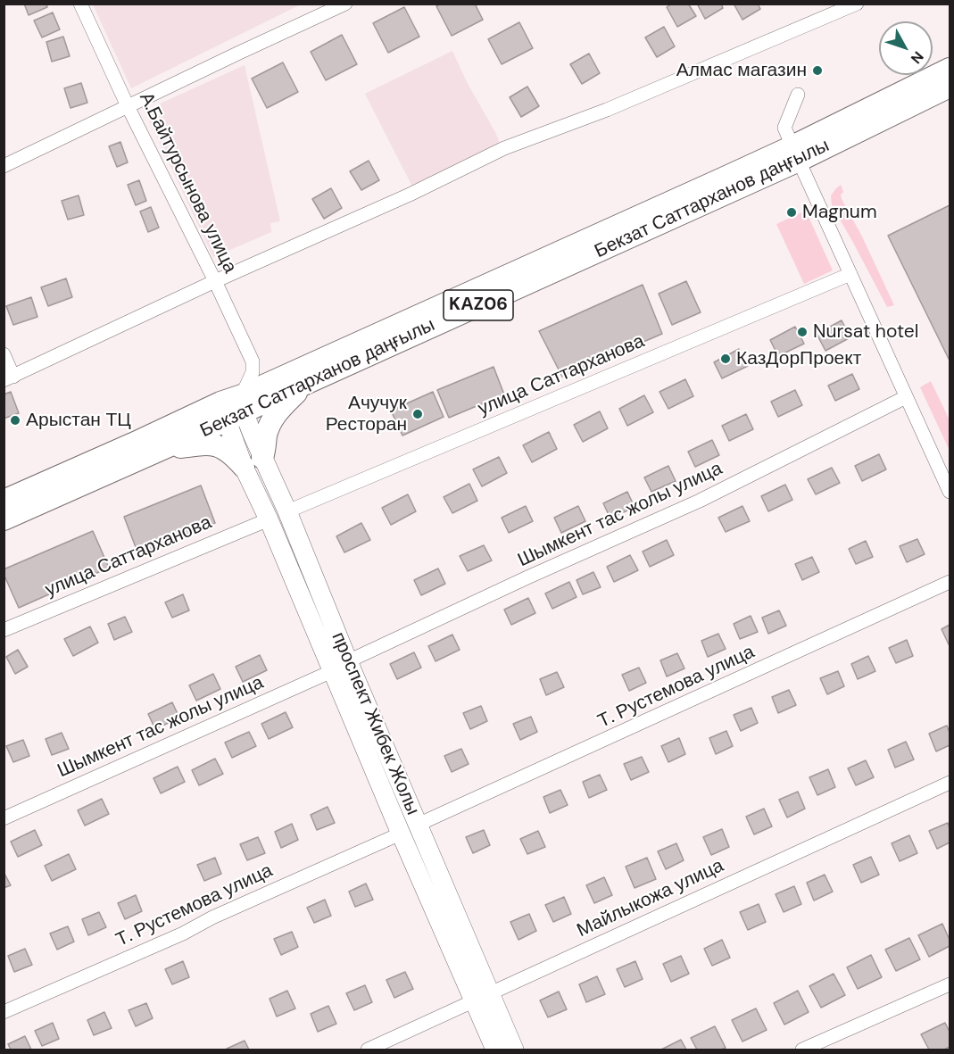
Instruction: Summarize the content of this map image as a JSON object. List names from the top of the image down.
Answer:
{
  "streets": {
    "main road": ["Бекзат Саттарханов даңғылы", "KАZ06"],
    "street": [
      "А.Байтурсынова улица",
      "улица Саттарханова",
      "Шымкент тас жолы улица",
      "Т. Рустемова улица",
      "проспект Жибек Жолы",
      "Майлыкожа улица"
    ]
  },
  "crossings": [
    ["А.Байтурсынова улица", "Бекзат Саттарханов даңғылы"],
    ["А.Байтурсынова улица", "проспект Жибек Жолы"],
    ["Бекзат Саттарханов даңғылы", "проспект Жибек Жолы"],
    ["улица Саттарханова", "проспект Жибек Жолы"],
    ["Шымкент тас жолы улица", "проспект Жибек Жолы"],
    ["Т. Рустемова улица", "проспект Жибек Жолы"],
    ["проспект Жибек Жолы", "Майлыкожа улица"]
  ],
  "places": [
    "Алмас магазин",
    "Magnum",
    "Nursat hotel",
    "КазДорПроект",
    "Ачучук Ресторан",
    "Арыстан ТЦ"
  ],
  "north": "bottom right"
}
